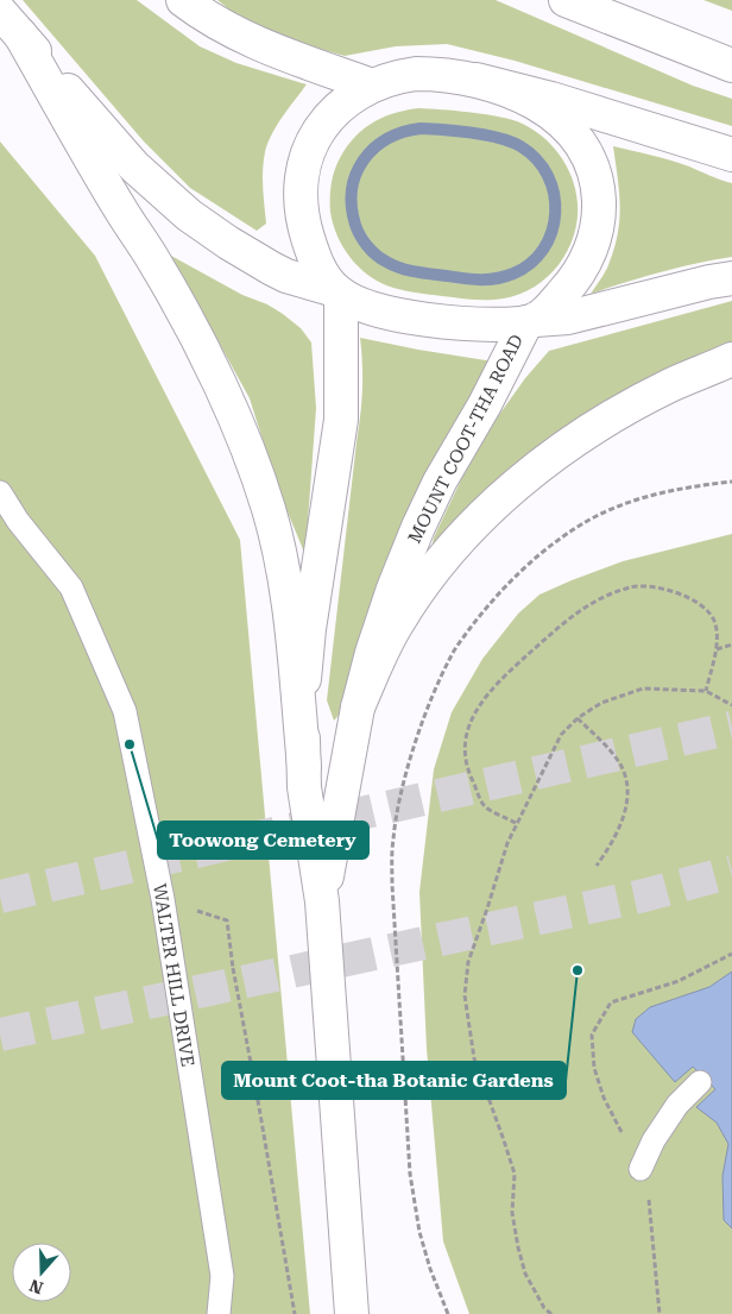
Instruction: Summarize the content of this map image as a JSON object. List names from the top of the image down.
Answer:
{
  "streets": {
    "main road": ["MOUNT COOT-THA ROAD"],
    "lane": ["WALTER HILL DRIVE"]
  },
  "places": ["Toowong Cemetery", "Mount Coot-tha Botanic Gardens"],
  "north": "bottom"
}
